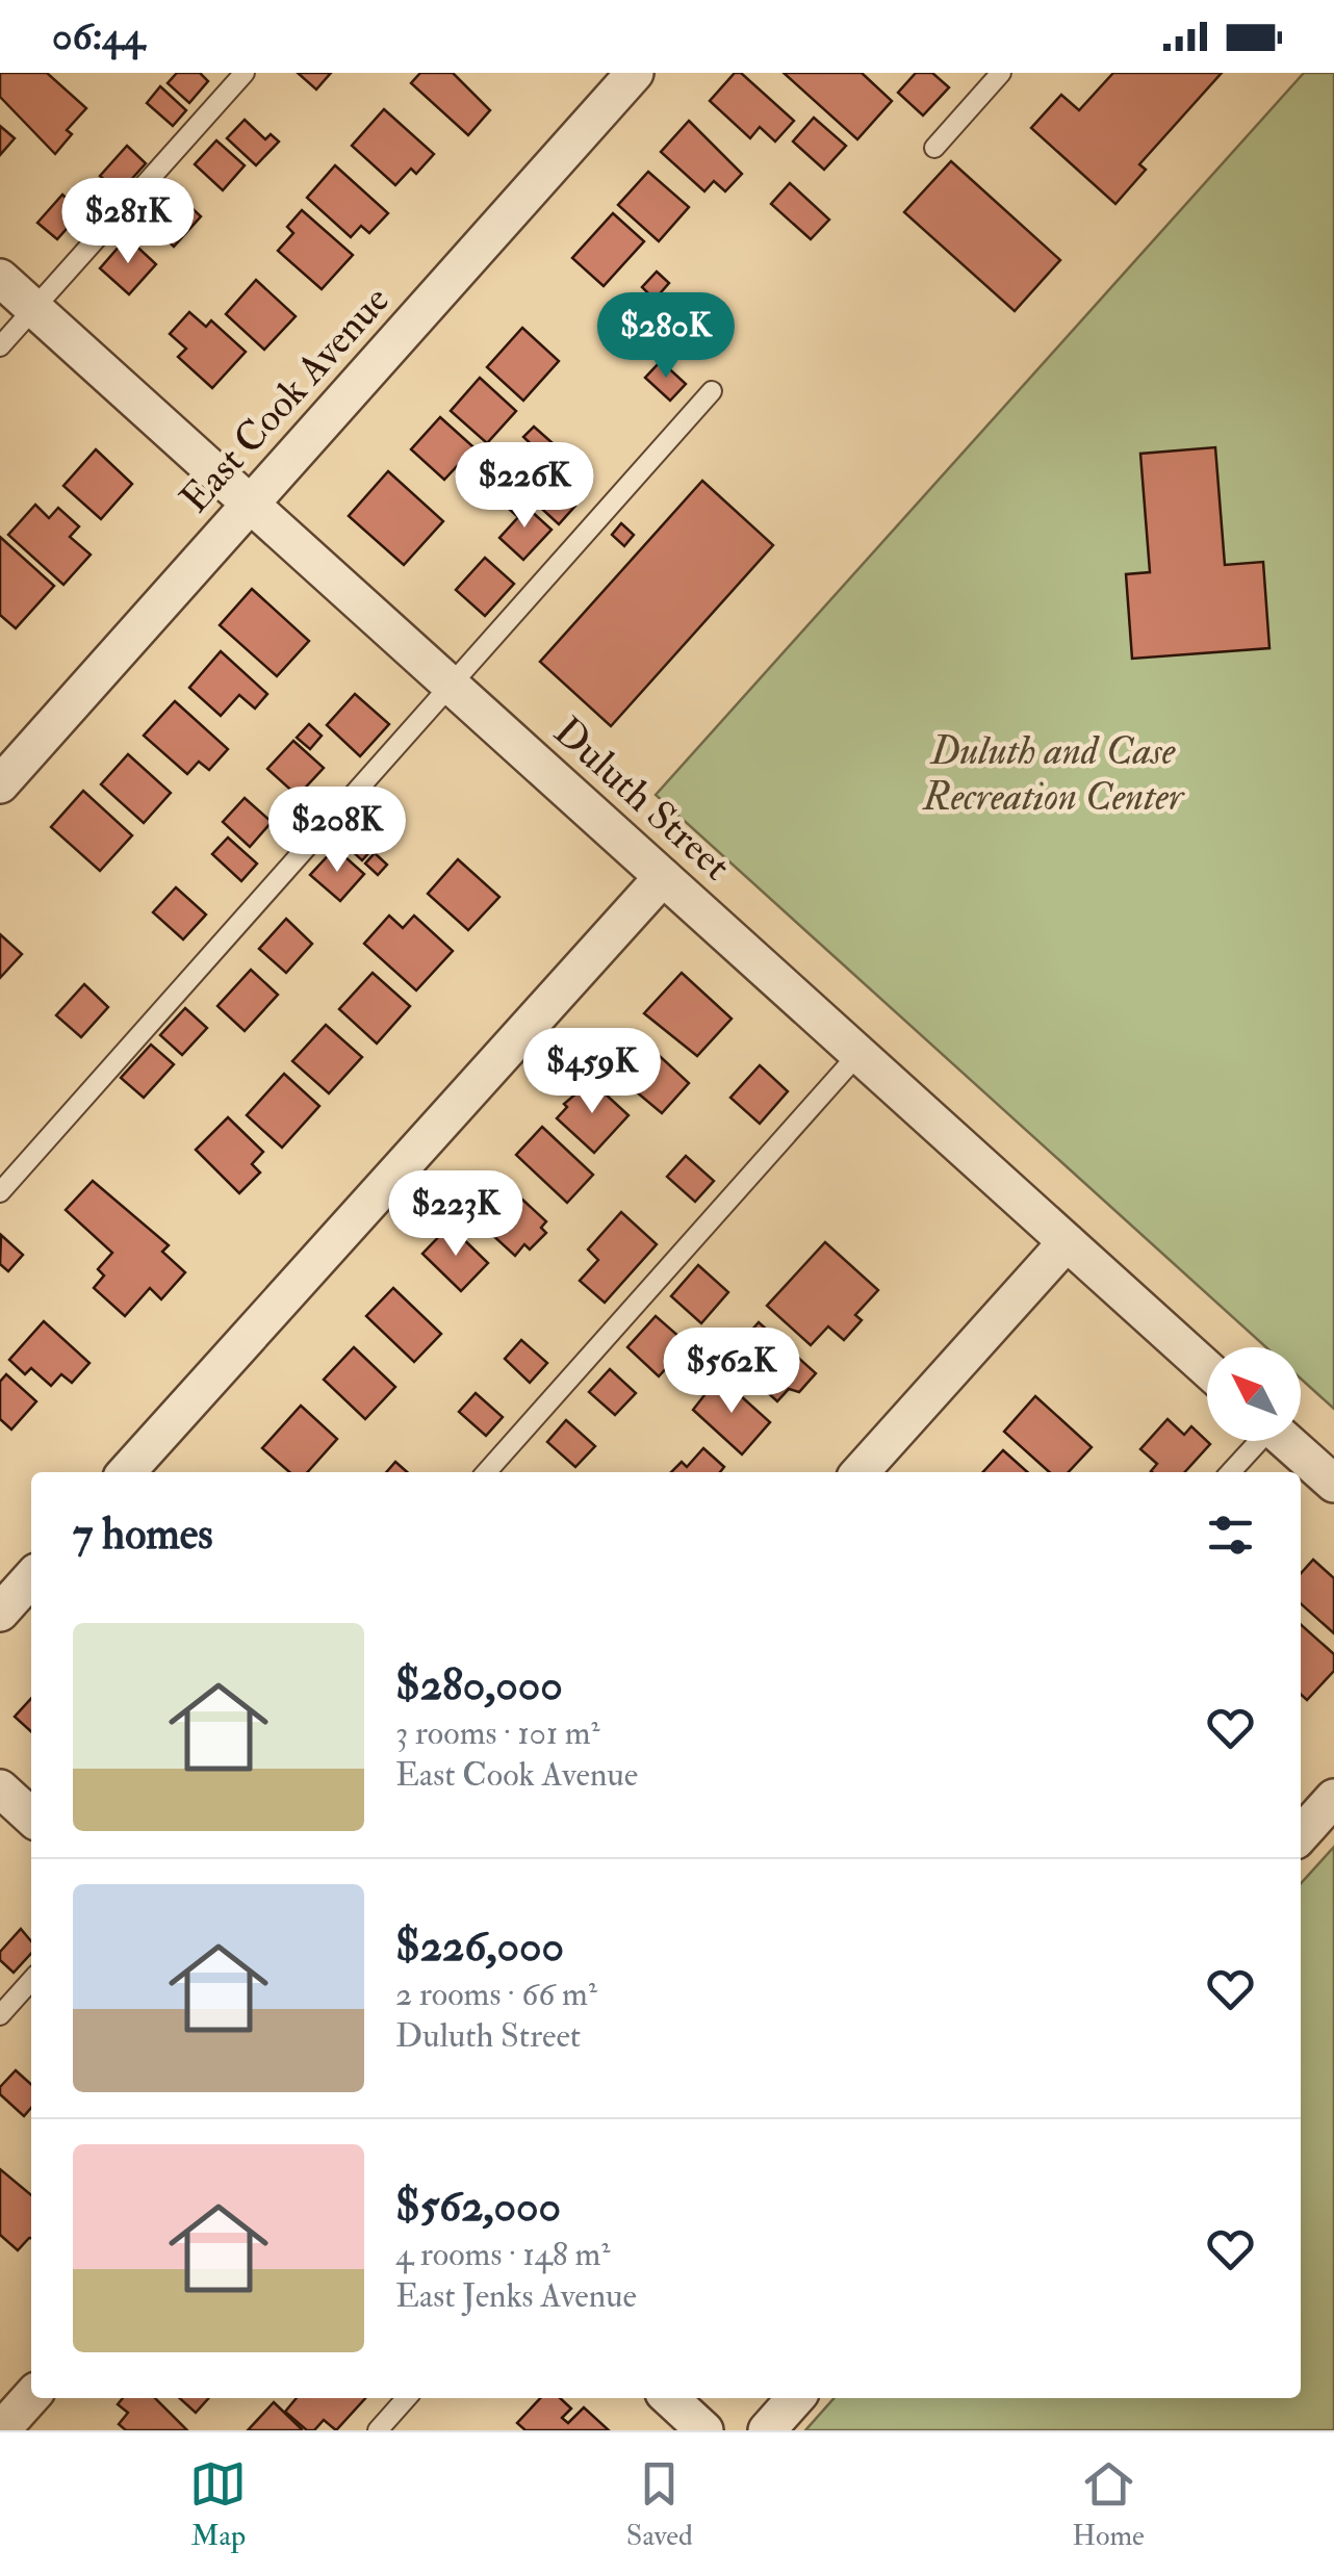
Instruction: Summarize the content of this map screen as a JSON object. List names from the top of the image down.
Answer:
{
  "streets": {
    "street": ["East Cook Avenue", "Duluth Street"]
  },
  "crossings": [
    ["East Cook Avenue", "Duluth Street"]
  ],
  "parks": ["Duluth and Case Recreation Center"],
  "north": "top left",
  "page": {
    "status": "06:44",
    "price": [
      "$281K",
      "$280K",
      "$226K",
      "$208K",
      "$459K",
      "$223K",
      "$562K"
    ],
    "heading": "7 homes",
    "list": [
      {
        "name": "$280,000",
        "note": "3 rooms · 101 m² · East Cook Avenue"
      },
      {
        "name": "$226,000",
        "note": "2 rooms · 66 m² · Duluth Street"
      },
      {
        "name": "$562,000",
        "note": "4 rooms · 148 m² · East Jenks Avenue"
      }
    ],
    "tabs": ["Map", "Saved", "Home"]
  }
}
